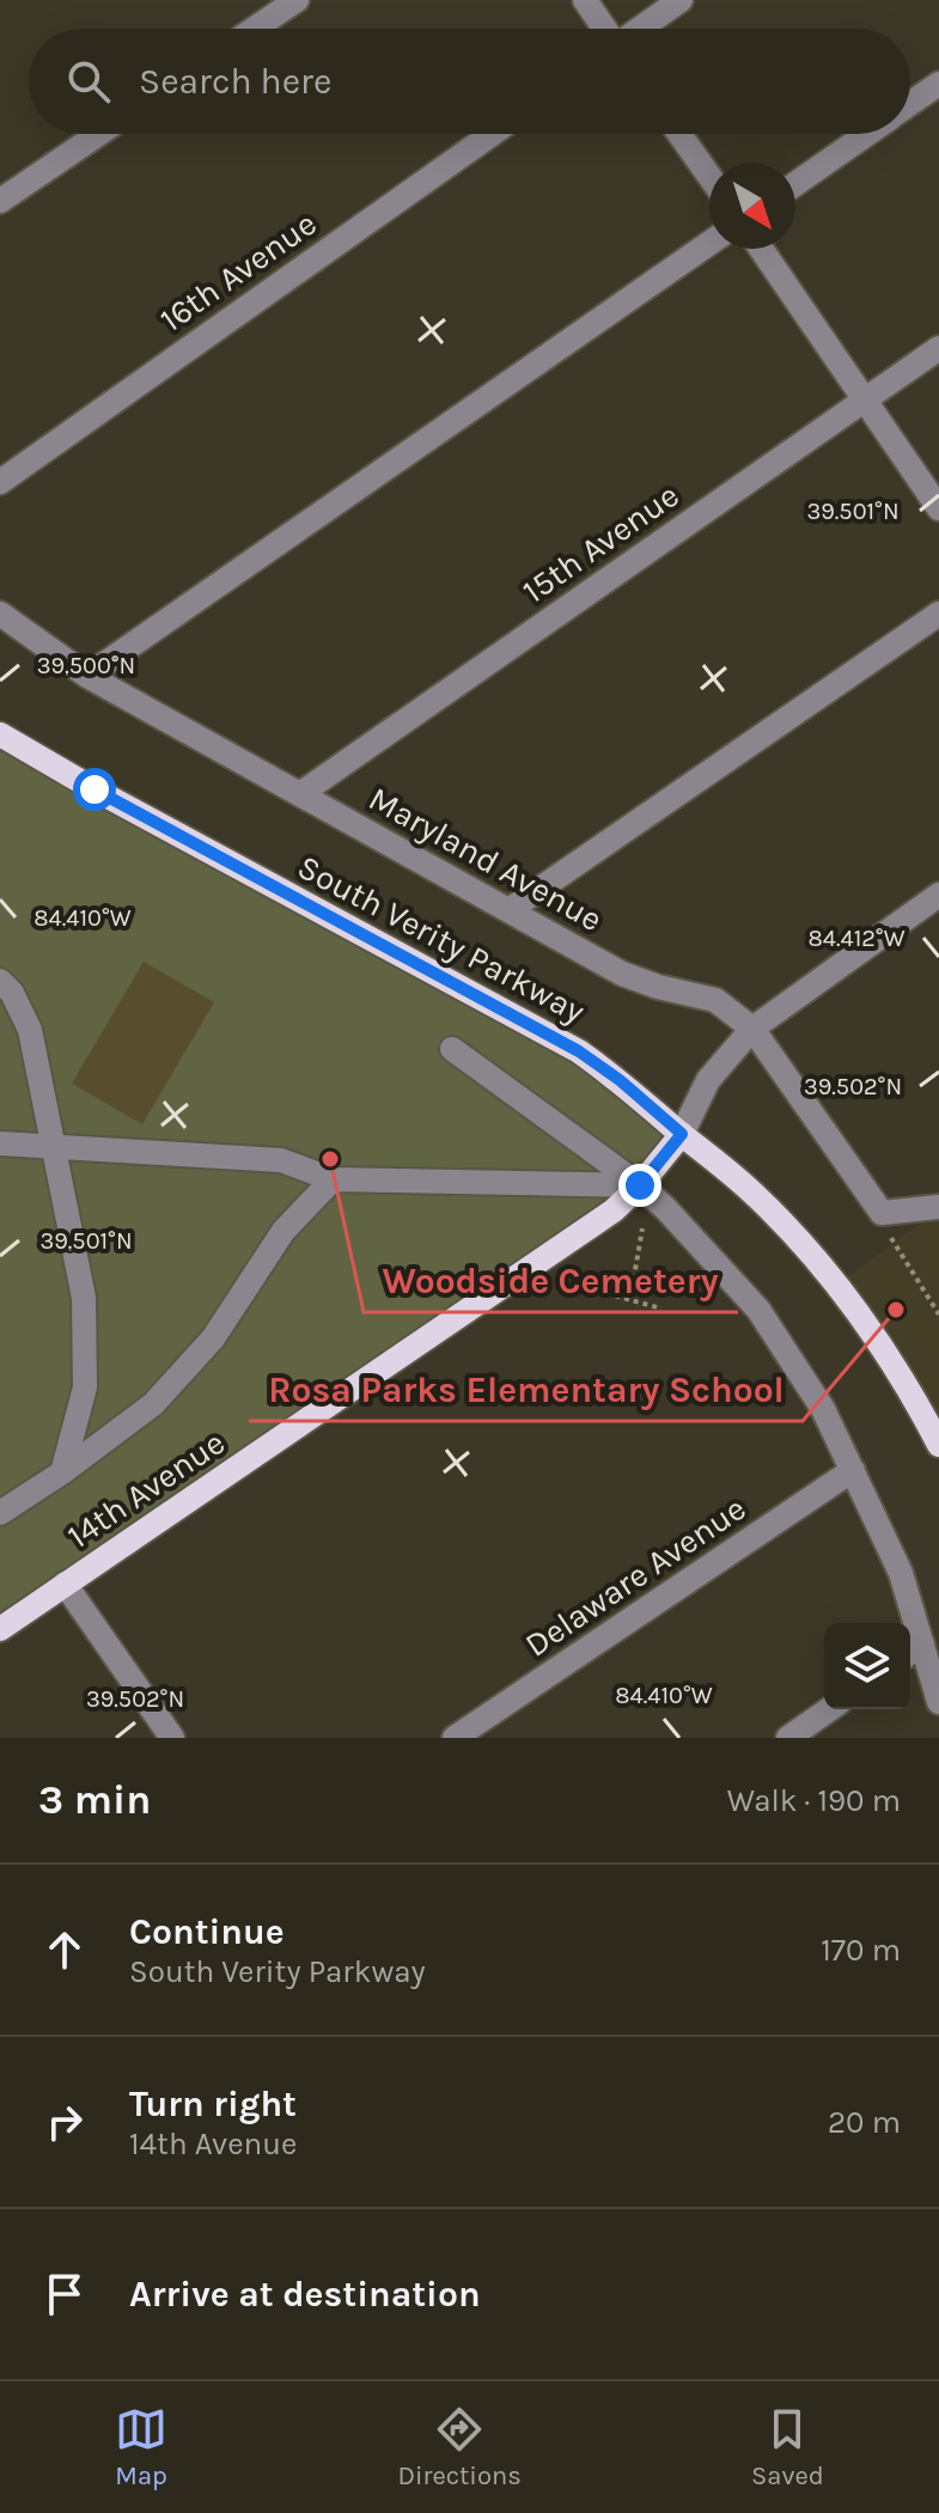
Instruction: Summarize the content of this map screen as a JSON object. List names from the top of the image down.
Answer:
{
  "streets": {
    "main road": ["South Verity Parkway", "14th Avenue"],
    "street": [
      "16th Avenue",
      "15th Avenue",
      "Maryland Avenue",
      "Delaware Avenue"
    ]
  },
  "crossings": [
    ["15th Avenue", "Maryland Avenue"],
    ["Maryland Avenue", "14th Avenue"],
    ["South Verity Parkway", "14th Avenue"]
  ],
  "places": ["Woodside Cemetery", "Rosa Parks Elementary School"],
  "north": "bottom right",
  "page": {
    "search": "Search here",
    "heading": ["3 min", "Walk · 190 m"],
    "list": [
      ["Continue", "South Verity Parkway", "170 m"],
      ["Turn right", "14th Avenue", "20 m"],
      "Arrive at destination"
    ],
    "nav": ["Map", "Directions", "Saved"]
  },
  "coordinates": [
    "39.501°N",
    "39.500°N",
    "84.410°W",
    "84.412°W",
    "39.502°N"
  ]
}
